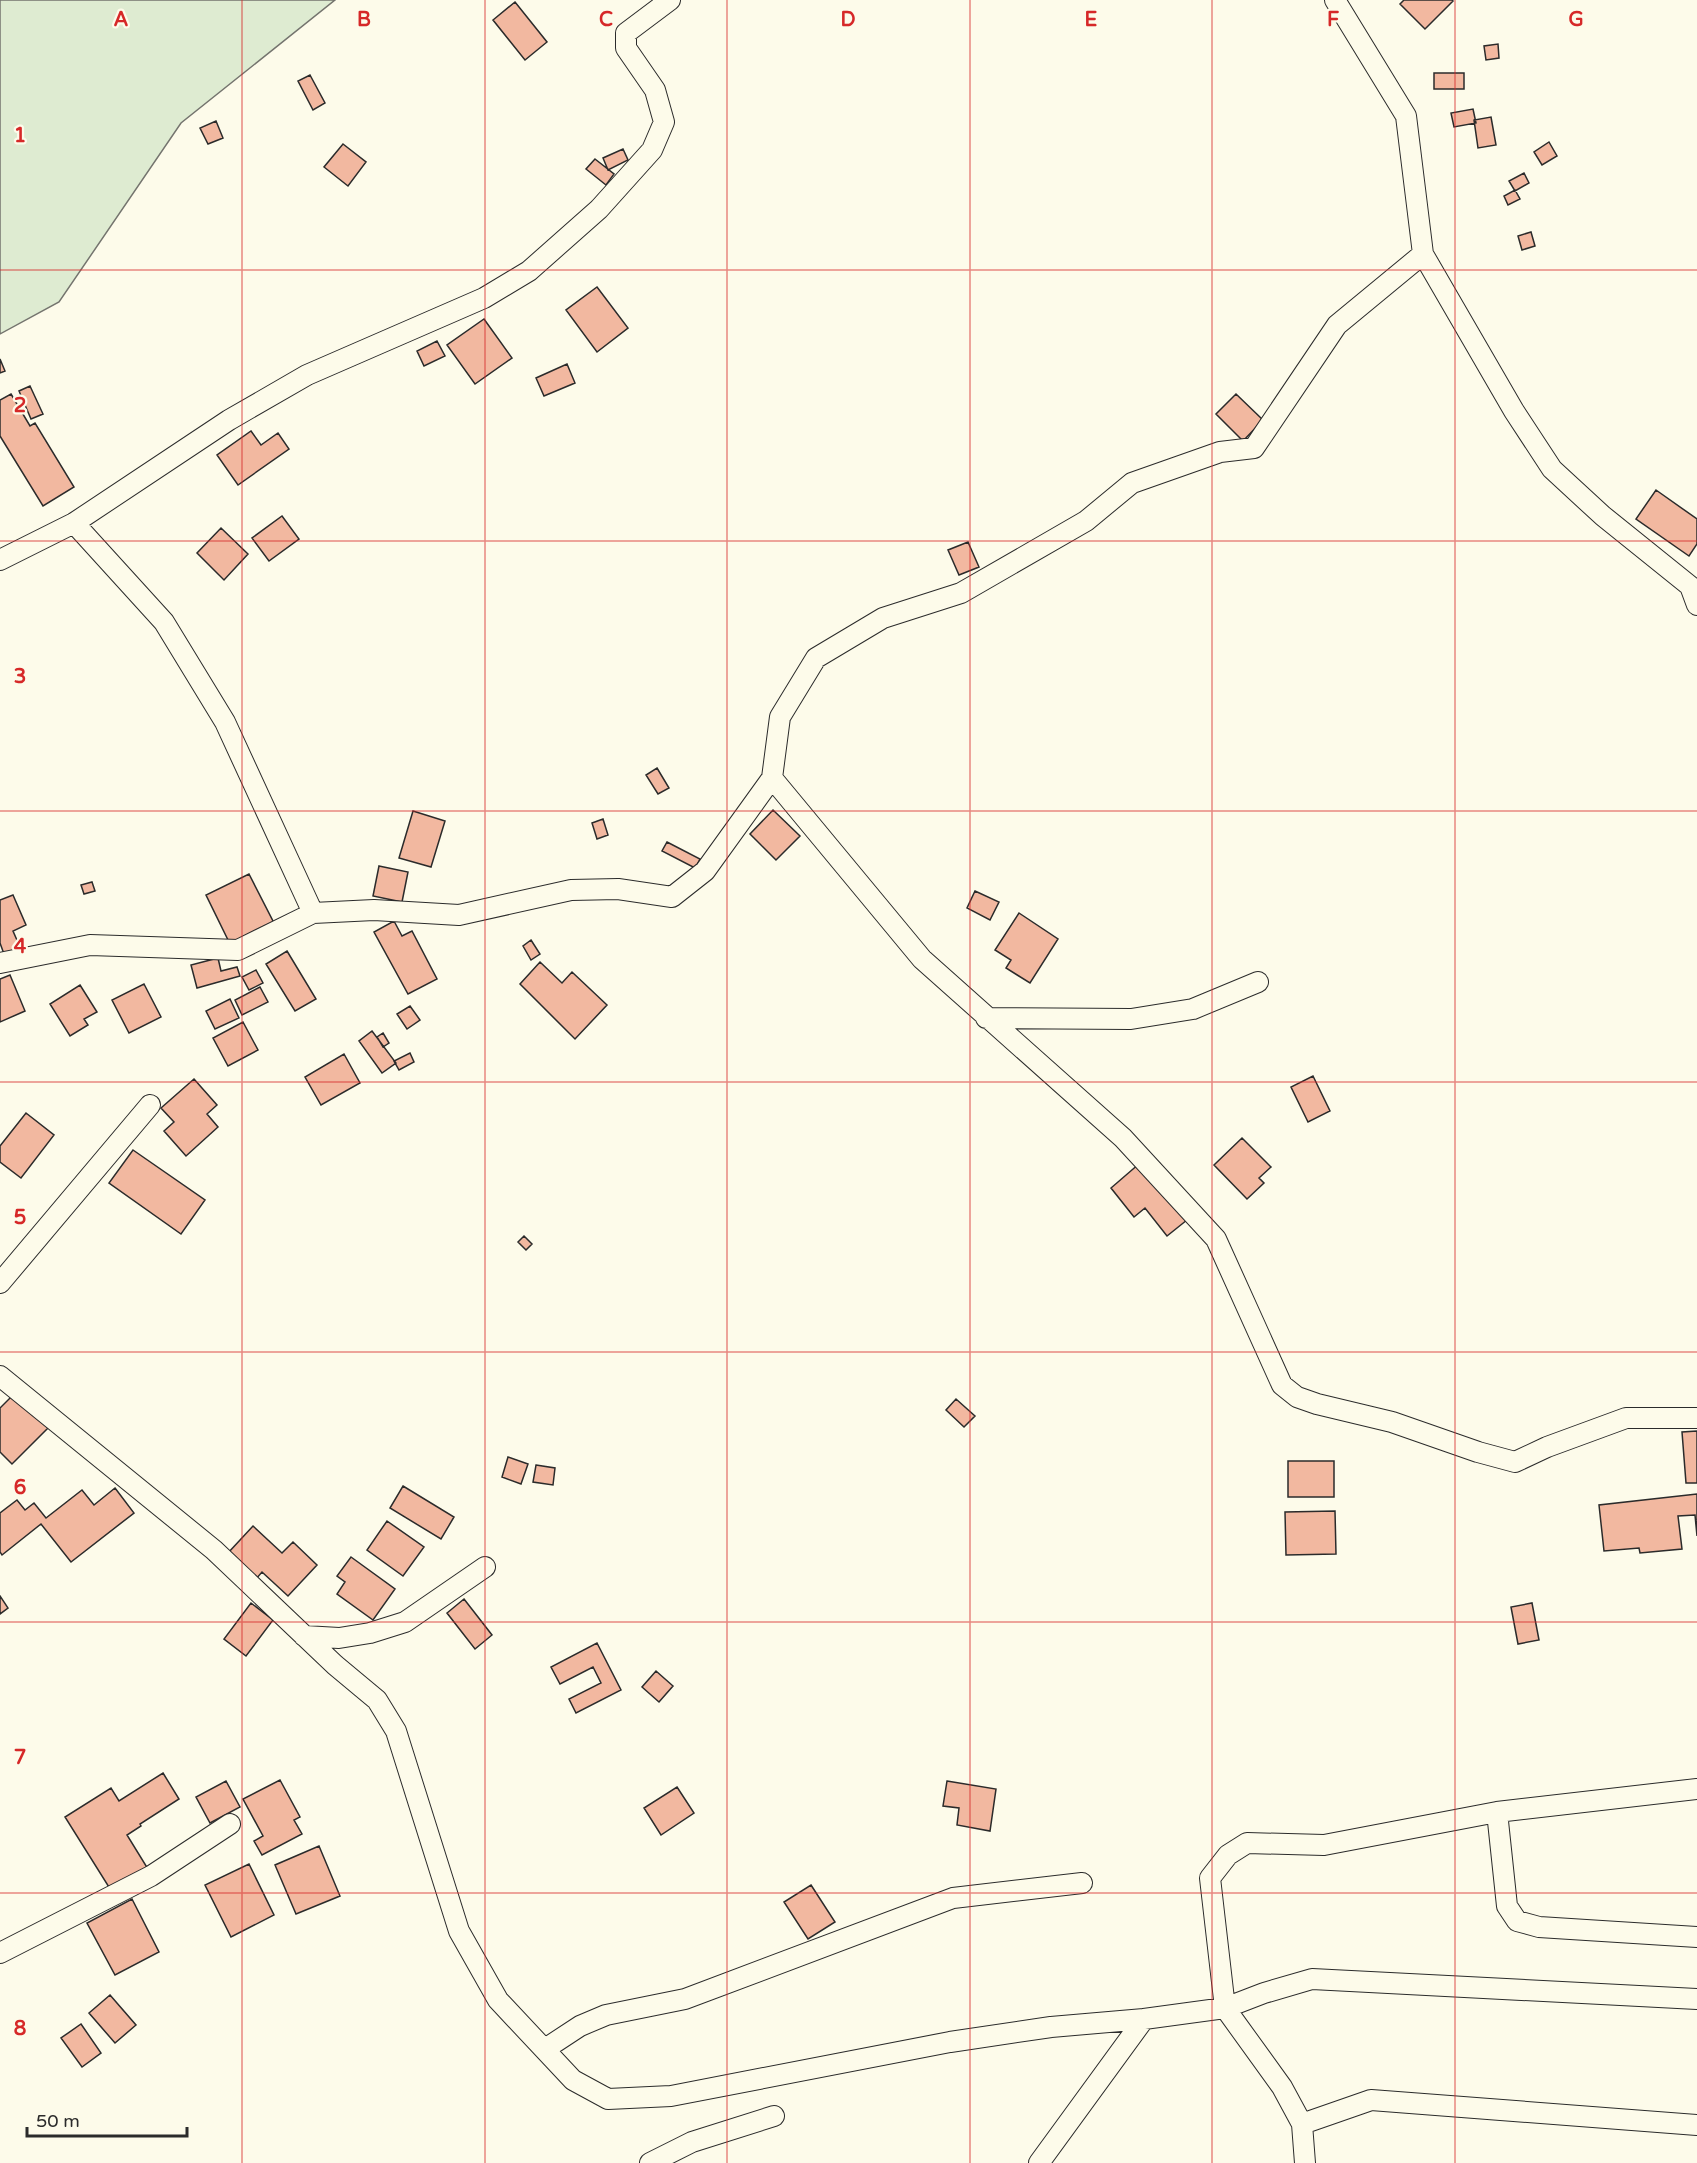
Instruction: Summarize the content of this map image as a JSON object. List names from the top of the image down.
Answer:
{
  "scale_bar": "50 m",
  "grid": {
    "columns": [
      "A",
      "B",
      "C",
      "D",
      "E",
      "F",
      "G"
    ],
    "rows": [
      "1",
      "2",
      "3",
      "4",
      "5",
      "6",
      "7",
      "8"
    ]
  }
}
